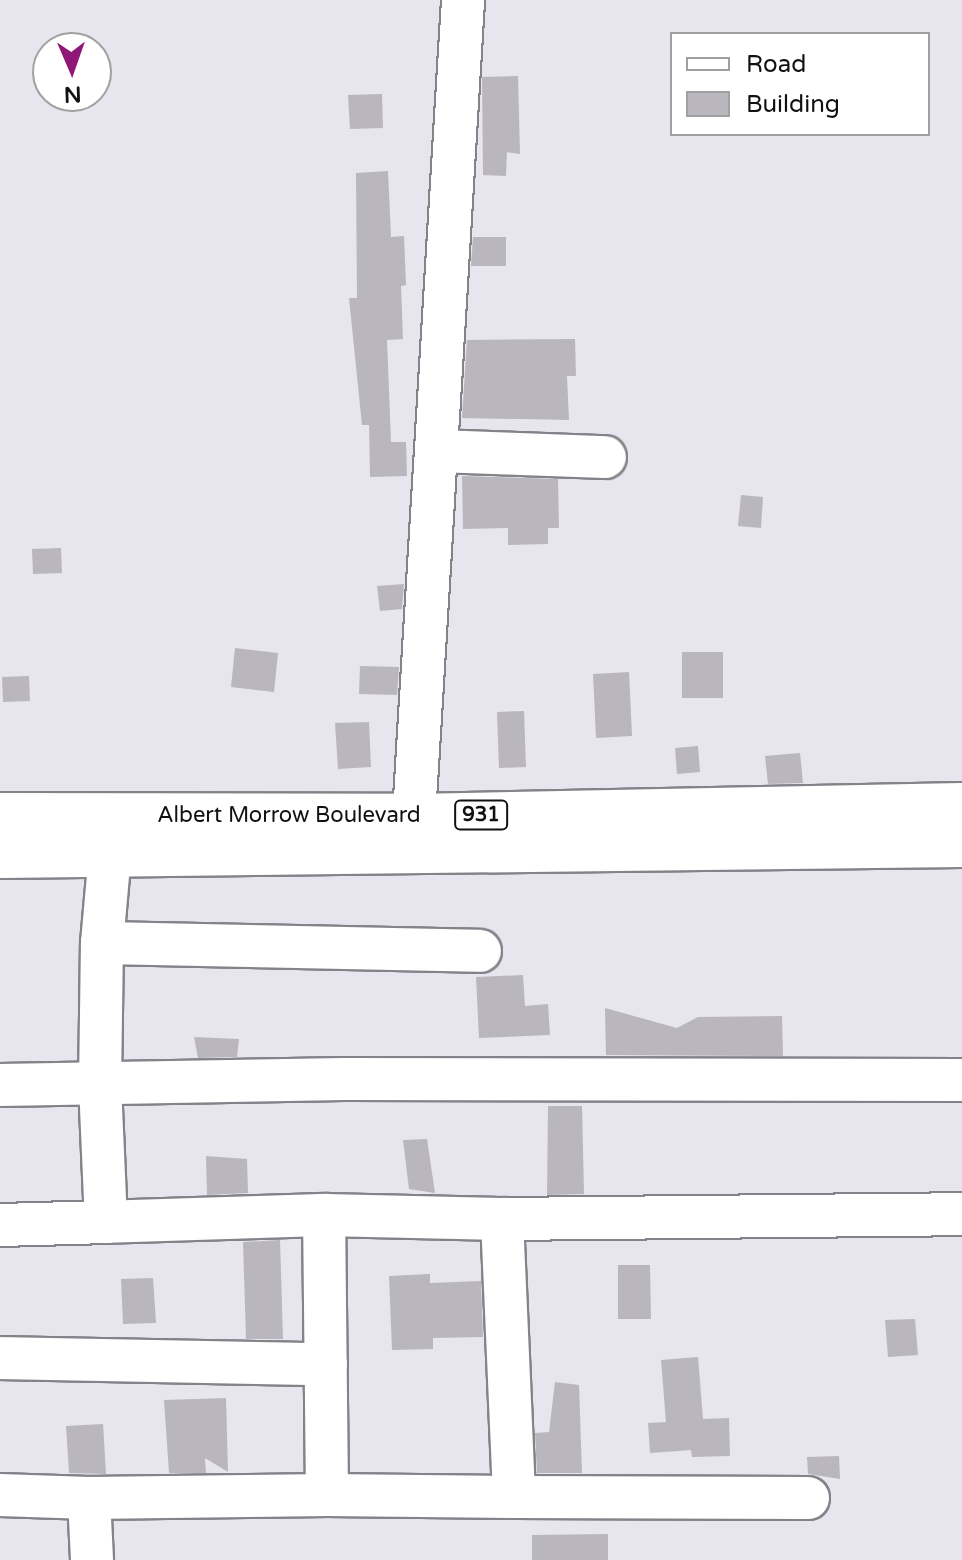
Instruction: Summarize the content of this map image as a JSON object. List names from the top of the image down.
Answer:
{
  "streets": {
    "highway": ["931", "Albert Morrow Boulevard"]
  },
  "legend": ["Road", "Building"],
  "north": "bottom"
}
